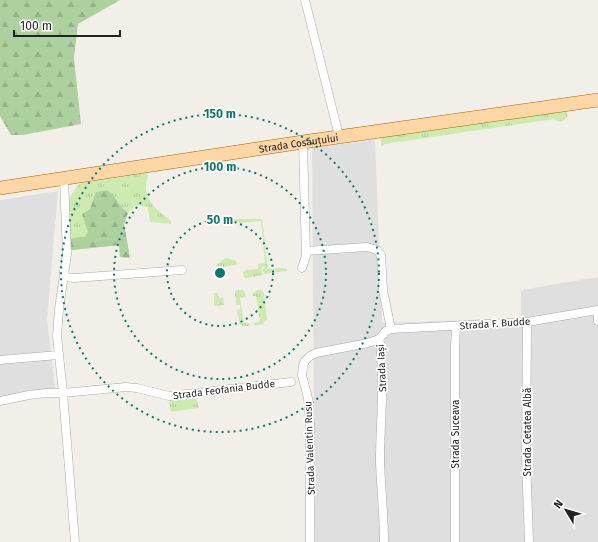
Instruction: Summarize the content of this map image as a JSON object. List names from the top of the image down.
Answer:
{
  "streets": {
    "main road": ["Strada Cosăuțului"],
    "street": [
      "Strada F. Budde",
      "Strada Iași",
      "Strada Feofania Budde",
      "Strada Cetatea Albă",
      "Strada Suceava",
      "Strada Valentin Rusu"
    ]
  },
  "crossings": [
    ["Strada F. Budde", "Strada Iași"],
    ["Strada F. Budde", "Strada Cetatea Albă"],
    ["Strada F. Budde", "Strada Suceava"],
    ["Strada Iași", "Strada Valentin Rusu"]
  ],
  "scale_bar": "100 m",
  "north": "top left",
  "rings": ["150 m", "100 m", "50 m"]
}
